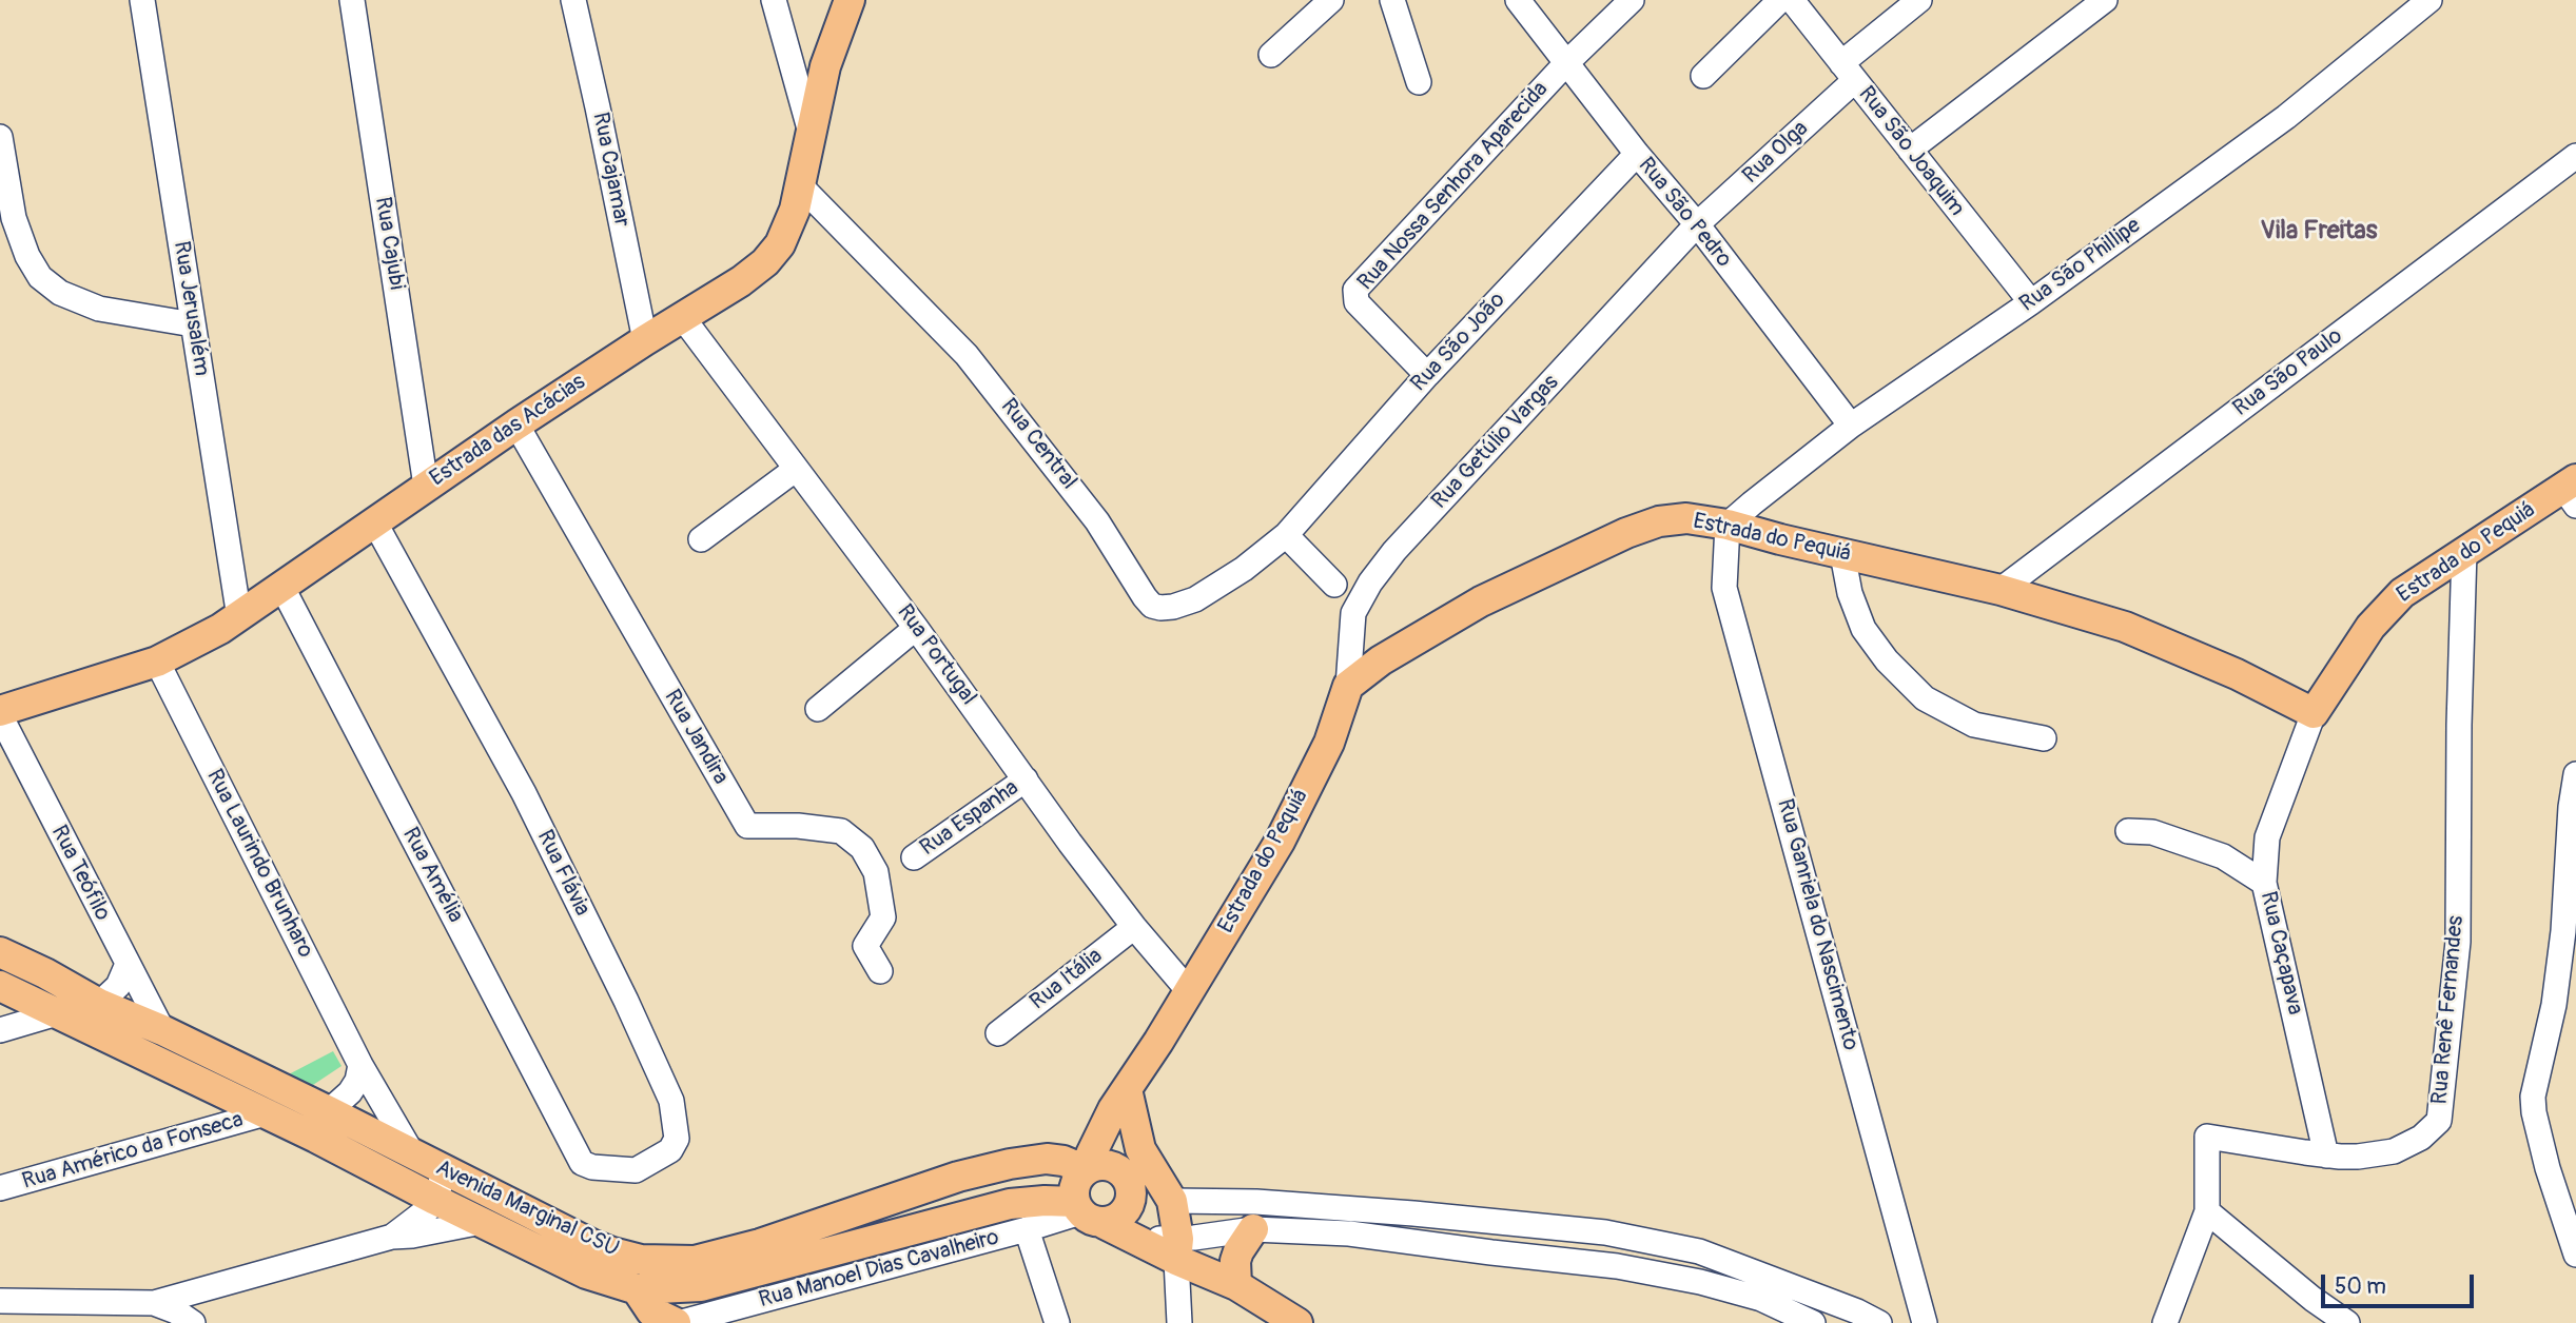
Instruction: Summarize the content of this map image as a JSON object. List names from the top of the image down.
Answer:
{
  "streets": {
    "main road": ["Estrada das Acácias", "Estrada do Pequiá", "Avenida Marginal CSU"],
    "street": [
      "Rua São Joaquim",
      "Rua Olga",
      "Rua Cajamar",
      "Rua Nossa Senhora Aparecida",
      "Rua São Pedro",
      "Rua Cajubi",
      "Rua São Phillipe",
      "Rua Jerusalém",
      "Rua São João",
      "Rua São Paulo",
      "Rua Getúlio Vargas",
      "Rua Central",
      "Rua Portugal",
      "Rua Jandira",
      "Rua Espanha",
      "Rua Laurindo Brunharo",
      "Rua Teófilo",
      "Rua Flávia",
      "Rua Amélia",
      "Rua Ganriela do Nascimento",
      "Rua Caçapava",
      "Rua Itália",
      "Rua Renê Fernandes",
      "Rua Américo da Fonseca",
      "Rua Manoel Dias Cavalheiro"
    ]
  },
  "crossings": [
    ["Rua São Joaquim", "Rua Olga"],
    ["Rua São Joaquim", "Rua São Phillipe"],
    ["Rua Olga", "Rua São Pedro"],
    ["Rua Olga", "Rua Getúlio Vargas"],
    ["Rua Cajamar", "Estrada das Acácias"],
    ["Rua Nossa Senhora Aparecida", "Rua São Pedro"],
    ["Rua Nossa Senhora Aparecida", "Rua São João"],
    ["Rua São Pedro", "Rua São Phillipe"],
    ["Rua São Pedro", "Rua São João"],
    ["Rua São Pedro", "Rua Getúlio Vargas"],
    ["Rua Cajubi", "Estrada das Acácias"],
    ["Rua São Phillipe", "Estrada do Pequiá"],
    ["Rua São Phillipe", "Rua Ganriela do Nascimento"],
    ["Rua Jerusalém", "Estrada das Acácias"],
    ["Rua São João", "Rua Central"],
    ["Rua São Paulo", "Estrada do Pequiá"],
    ["Estrada das Acácias", "Rua Central"],
    ["Estrada das Acácias", "Rua Portugal"],
    ["Estrada das Acácias", "Rua Jandira"],
    ["Estrada das Acácias", "Rua Laurindo Brunharo"],
    ["Estrada das Acácias", "Rua Teófilo"],
    ["Estrada das Acácias", "Rua Flávia"],
    ["Estrada das Acácias", "Rua Amélia"],
    ["Rua Getúlio Vargas", "Estrada do Pequiá"],
    ["Estrada do Pequiá", "Rua Portugal"],
    ["Estrada do Pequiá", "Rua Ganriela do Nascimento"],
    ["Estrada do Pequiá", "Rua Caçapava"],
    ["Estrada do Pequiá", "Rua Renê Fernandes"],
    ["Estrada do Pequiá", "Avenida Marginal CSU"],
    ["Estrada do Pequiá", "Rua Manoel Dias Cavalheiro"],
    ["Rua Portugal", "Rua Espanha"],
    ["Rua Portugal", "Rua Itália"],
    ["Rua Laurindo Brunharo", "Avenida Marginal CSU"],
    ["Rua Teófilo", "Avenida Marginal CSU"],
    ["Rua Flávia", "Rua Amélia"],
    ["Rua Caçapava", "Rua Renê Fernandes"],
    ["Rua Américo da Fonseca", "Avenida Marginal CSU"],
    ["Avenida Marginal CSU", "Rua Manoel Dias Cavalheiro"]
  ],
  "districts": ["Vila Freitas"],
  "scale_bar": "50 m"
}
